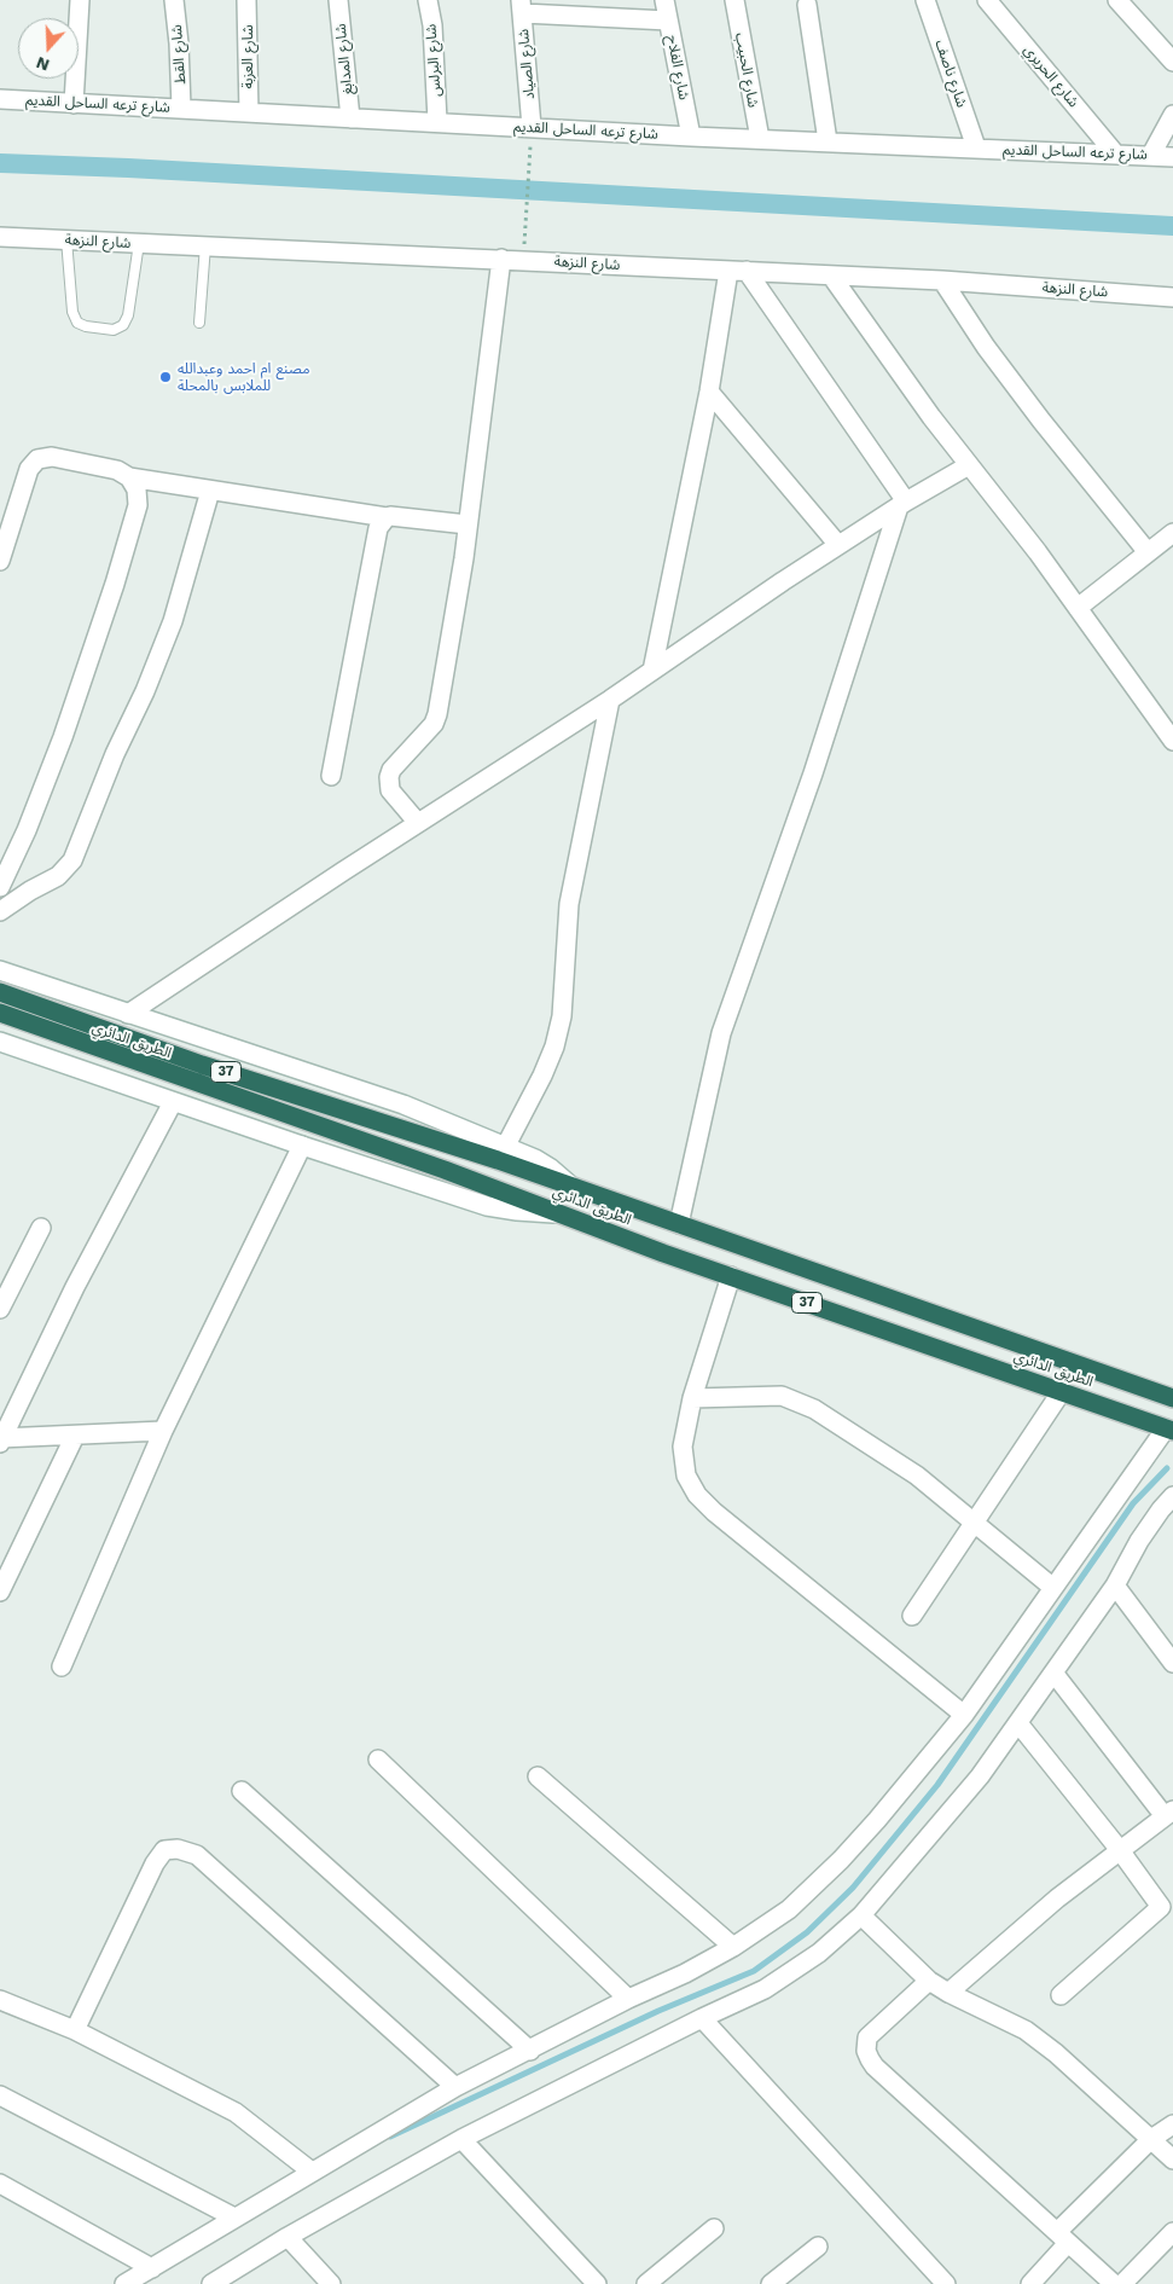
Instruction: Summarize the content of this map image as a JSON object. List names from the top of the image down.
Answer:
{
  "streets": {
    "highway": ["الطريق الدائري", "37"],
    "street": [
      "شارع القط",
      "شارع العزبة",
      "شارع المدابغ",
      "شارع البرلس",
      "شارع الصياد",
      "شارع الفلاح",
      "شارع الحبيب",
      "شارع ناصف",
      "شارع الحريري",
      "شارع ترعه الساحل القديم",
      "شارع النزهة"
    ]
  },
  "crossings": [
    ["شارع القط", "شارع ترعه الساحل القديم"],
    ["شارع العزبة", "شارع ترعه الساحل القديم"],
    ["شارع المدابغ", "شارع ترعه الساحل القديم"],
    ["شارع البرلس", "شارع ترعه الساحل القديم"],
    ["شارع الصياد", "شارع ترعه الساحل القديم"],
    ["شارع الفلاح", "شارع ترعه الساحل القديم"],
    ["شارع الحبيب", "شارع ترعه الساحل القديم"],
    ["شارع ناصف", "شارع ترعه الساحل القديم"],
    ["شارع الحريري", "شارع ترعه الساحل القديم"]
  ],
  "places": ["مصنع ام احمد وعبدالله للملابس بالمحلة"],
  "north": "bottom"
}
